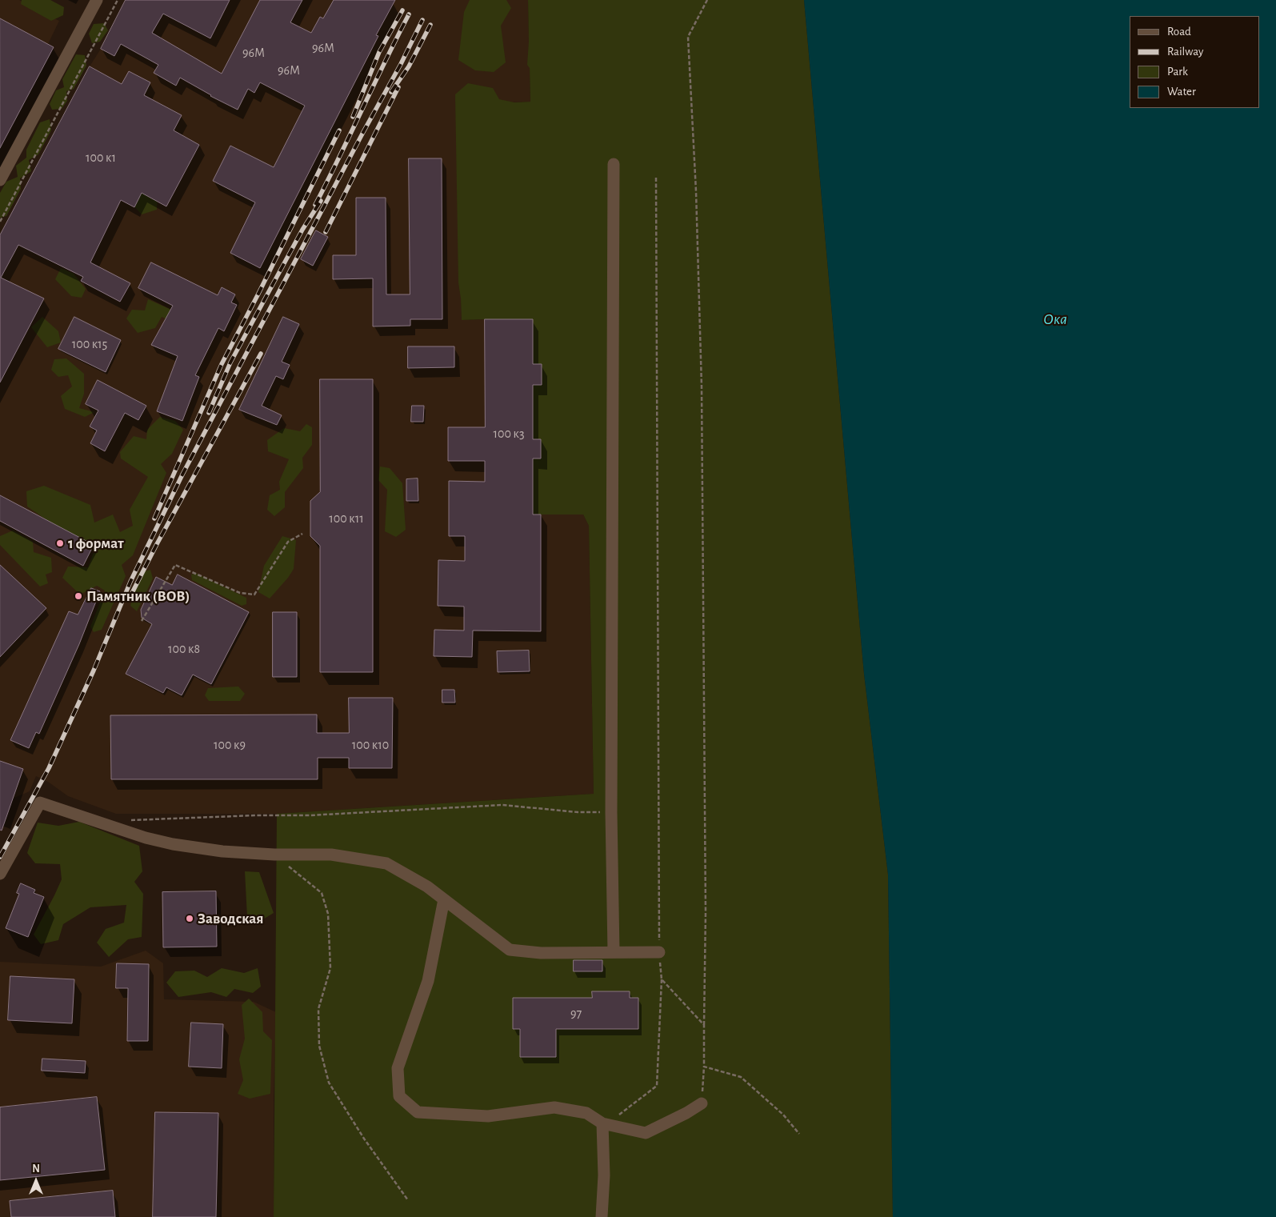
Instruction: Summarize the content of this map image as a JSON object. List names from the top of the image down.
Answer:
{
  "water": ["Ока"],
  "places": ["1 формат", "Памятник (ВОВ)", "Заводская"],
  "house_numbers": [
    "96М",
    "96М",
    "96М",
    "100 к1",
    "100 к15",
    "100 к3",
    "100 к11",
    "100 к8",
    "100 к9",
    "100 к10",
    "97"
  ],
  "legend": [
    "Road",
    "Railway",
    "Park",
    "Water"
  ],
  "north": "top"
}
